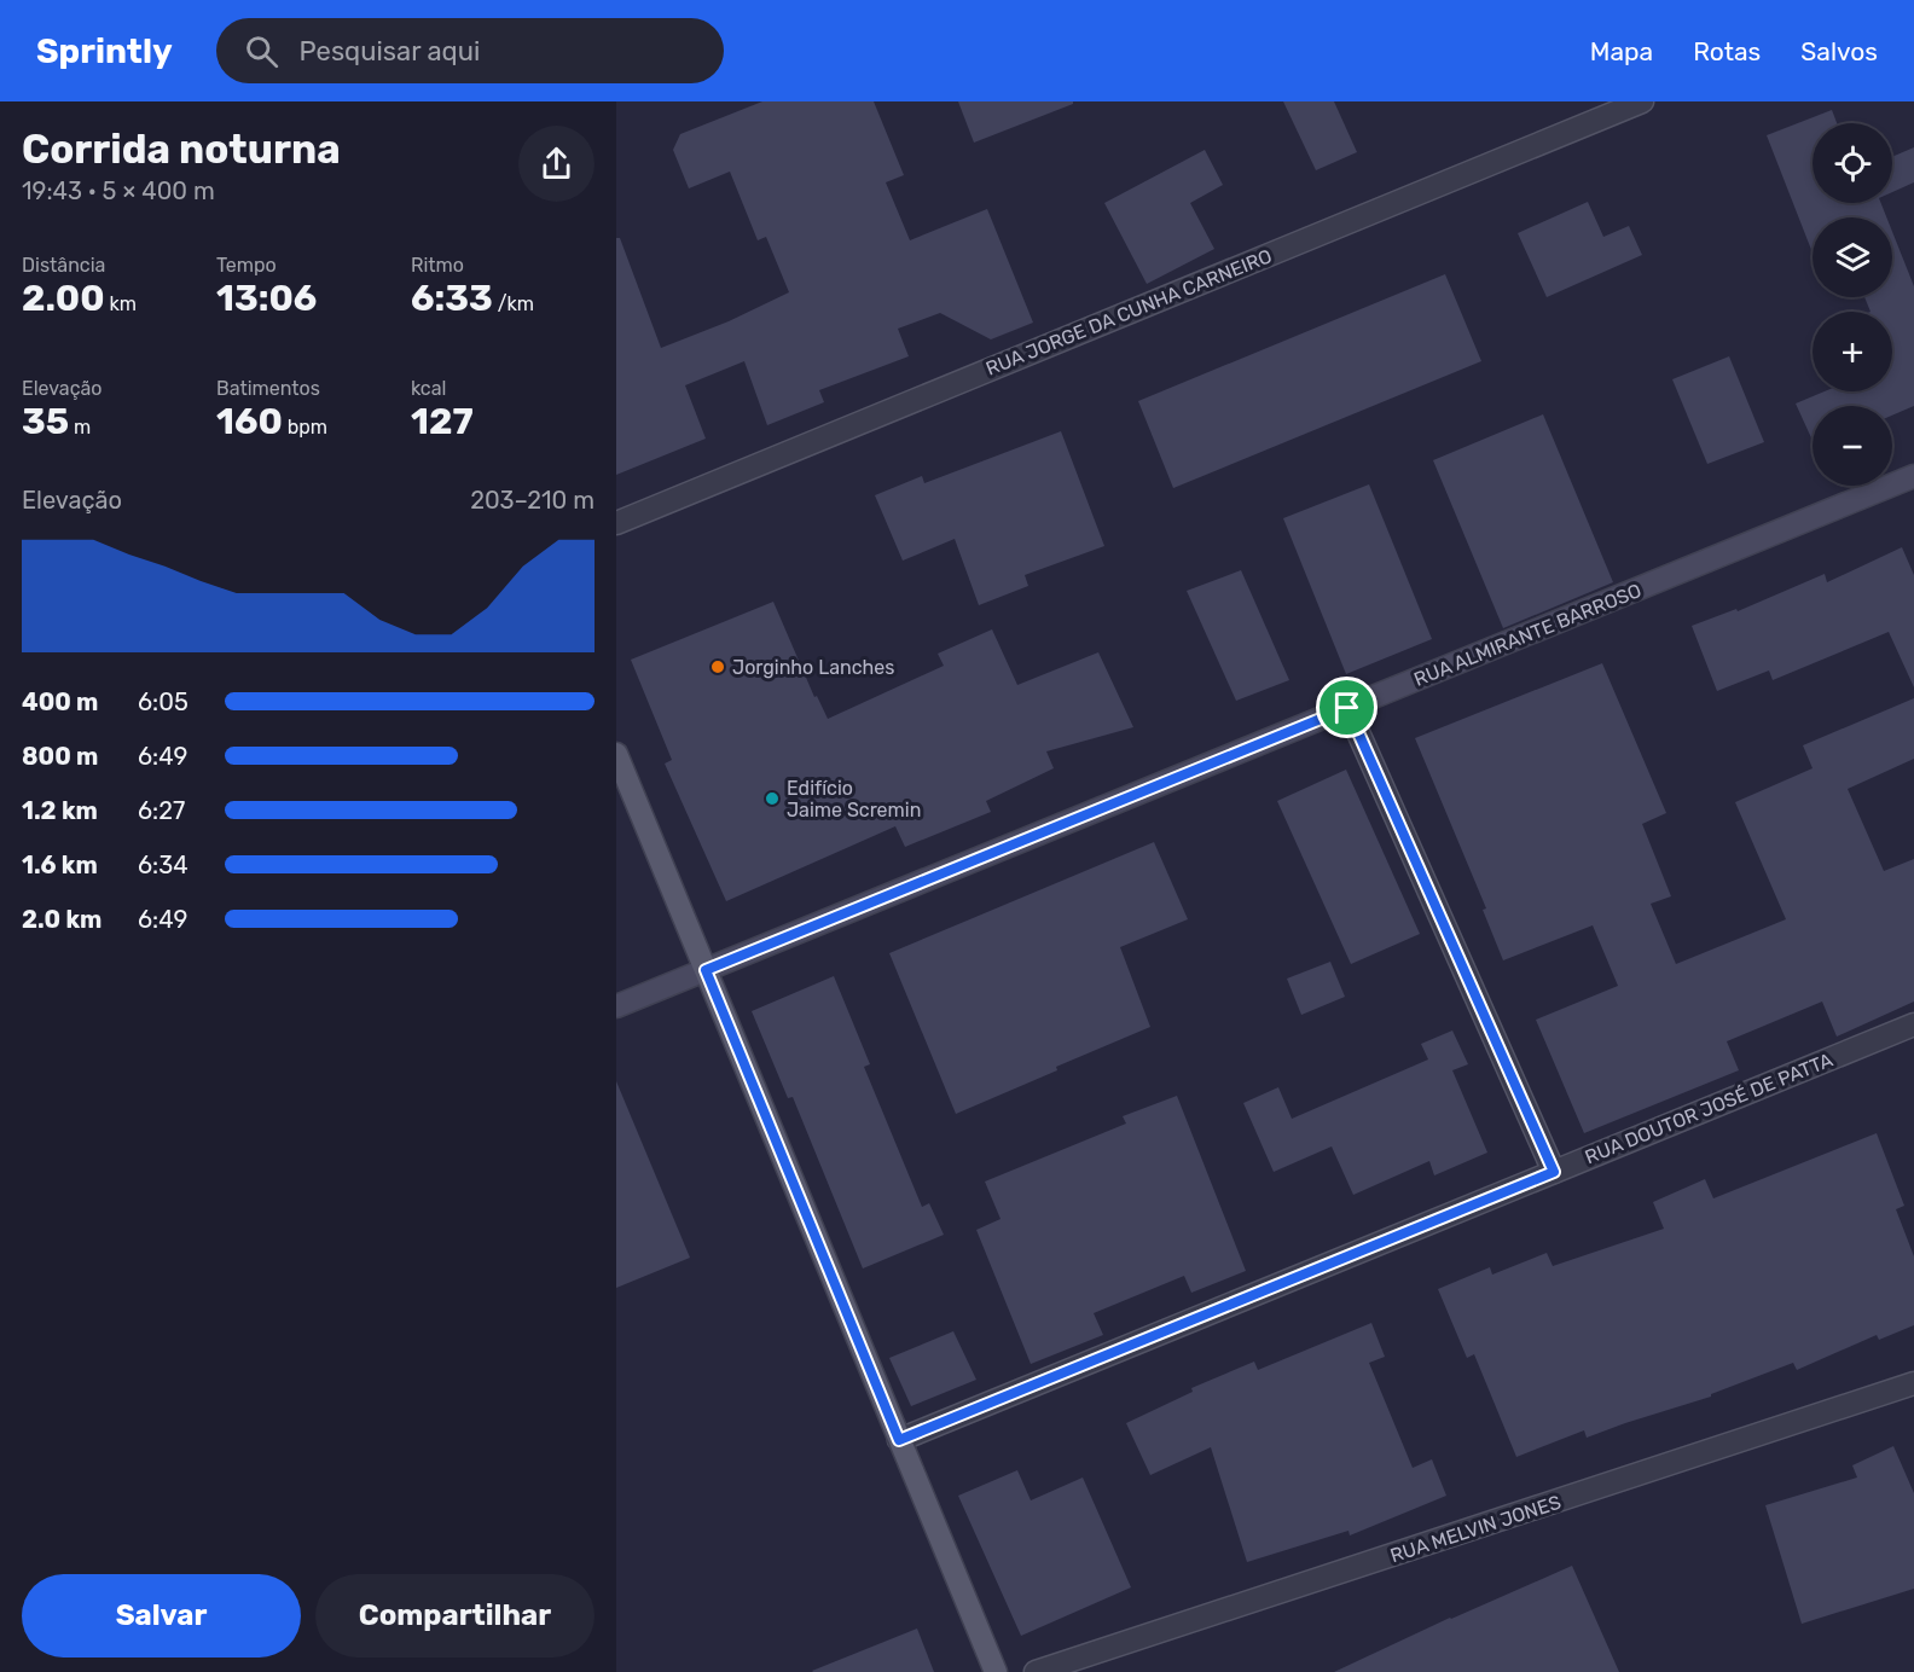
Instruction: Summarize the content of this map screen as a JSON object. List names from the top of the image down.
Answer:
{
  "streets": {
    "main road": ["RUA ALMIRANTE BARROSO"],
    "street": ["RUA JORGE DA CUNHA CARNEIRO", "RUA DOUTOR JOSÉ DE PATTA", "RUA MELVIN JONES"]
  },
  "places": ["Jorginho Lanches", "Edifício Jaime Scremin"],
  "page": {
    "header": "Sprintly",
    "search": "Pesquisar aqui",
    "nav": ["Mapa", "Rotas", "Salvos"],
    "heading": ["Corrida noturna", "19:43 · 5 × 400 m"],
    "map_buttons": ["+", "−"],
    "stats": [
      ["Distância", "2.00 km"],
      ["Tempo", "13:06"],
      ["Ritmo", "6:33 /km"],
      ["Elevação", "35 m"],
      ["Batimentos", "160 bpm"],
      ["kcal", "127"]
    ],
    "chart": ["Elevação", "203–210 m"],
    "list": [
      {
        "name": "400 m",
        "note": "6:05"
      },
      {
        "name": "800 m",
        "note": "6:49"
      },
      {
        "name": "1.2 km",
        "note": "6:27"
      },
      {
        "name": "1.6 km",
        "note": "6:34"
      },
      {
        "name": "2.0 km",
        "note": "6:49"
      }
    ],
    "buttons": ["Salvar", "Compartilhar"]
  }
}
